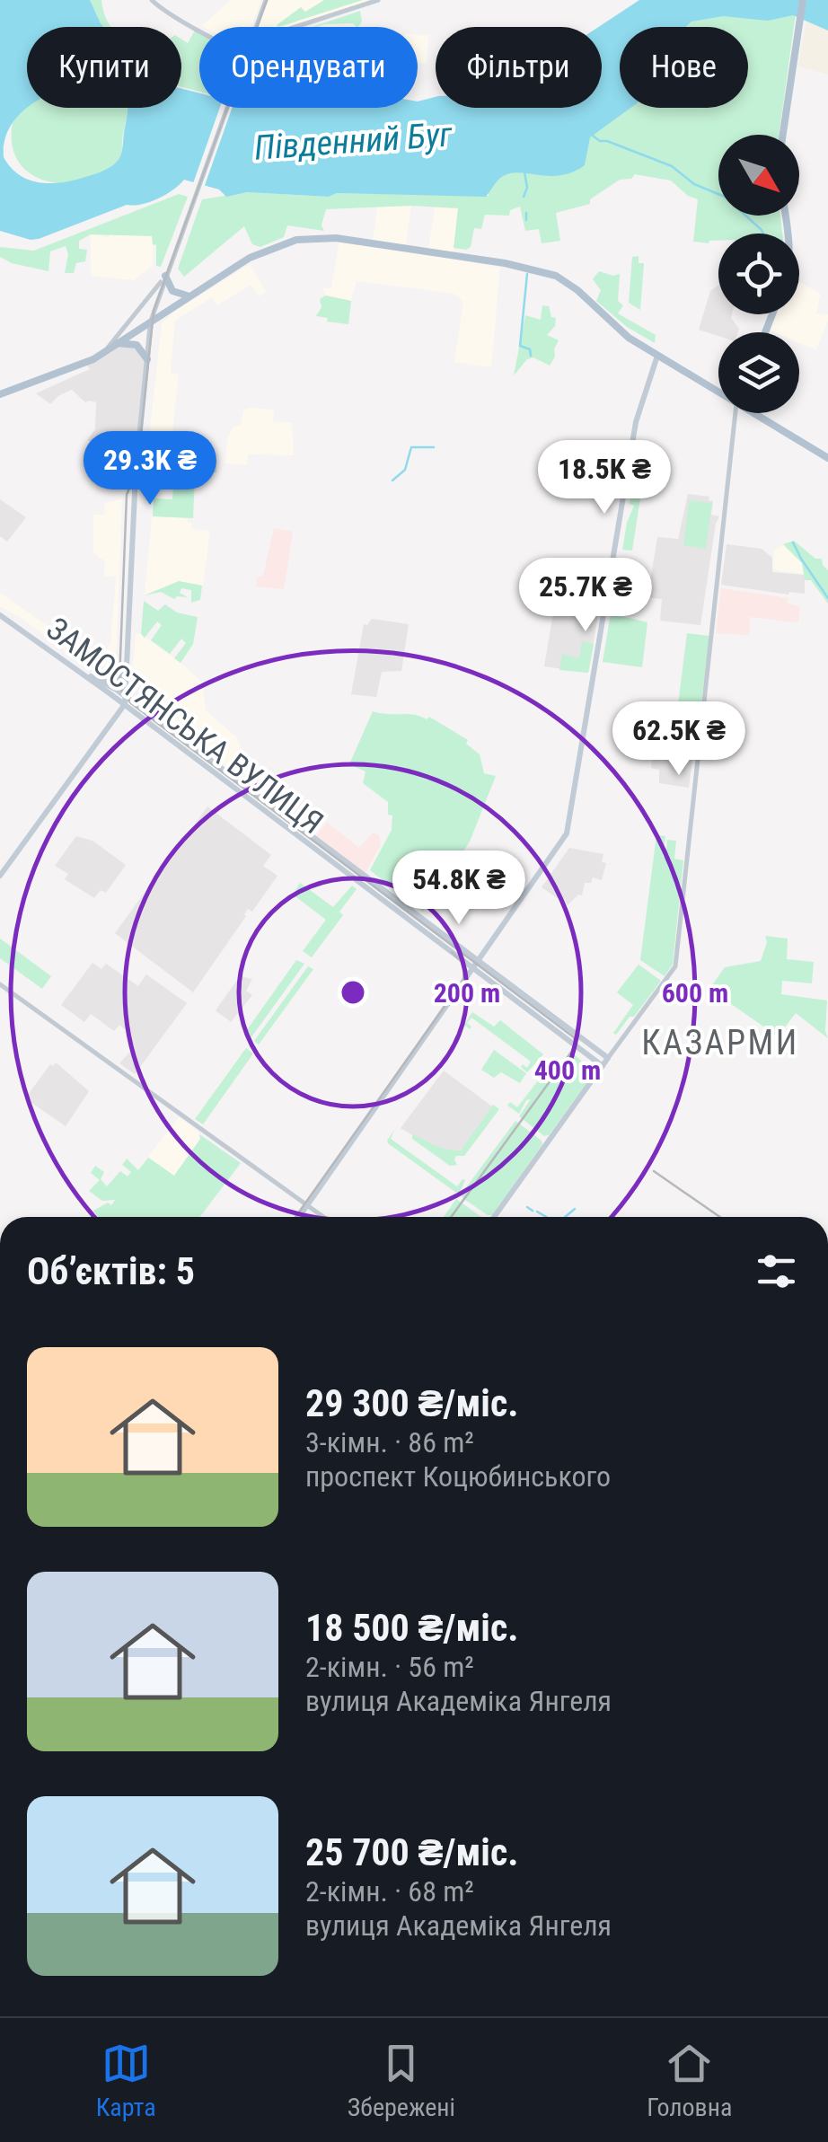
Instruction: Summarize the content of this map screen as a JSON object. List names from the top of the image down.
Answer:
{
  "streets": {
    "main road": ["ЗАМОСТЯНСЬКА ВУЛИЦЯ"]
  },
  "districts": ["КАЗАРМИ"],
  "water": ["Південний Буг"],
  "north": "bottom right",
  "page": {
    "chip": [
      "Купити",
      "Орендувати",
      "Фільтри",
      "Нове"
    ],
    "price": [
      "29.3K ₴",
      "18.5K ₴",
      "25.7K ₴",
      "62.5K ₴",
      "54.8K ₴"
    ],
    "heading": "Об’єктів: 5",
    "list": [
      {
        "name": "29 300 ₴/міс.",
        "note": "3-кімн. · 86 m² · проспект Коцюбинського"
      },
      {
        "name": "18 500 ₴/міс.",
        "note": "2-кімн. · 56 m² · вулиця Академіка Янгеля"
      },
      {
        "name": "25 700 ₴/міс.",
        "note": "2-кімн. · 68 m² · вулиця Академіка Янгеля"
      }
    ],
    "tabs": ["Карта", "Збережені", "Головна"]
  },
  "rings": ["200 m", "600 m", "400 m"]
}
